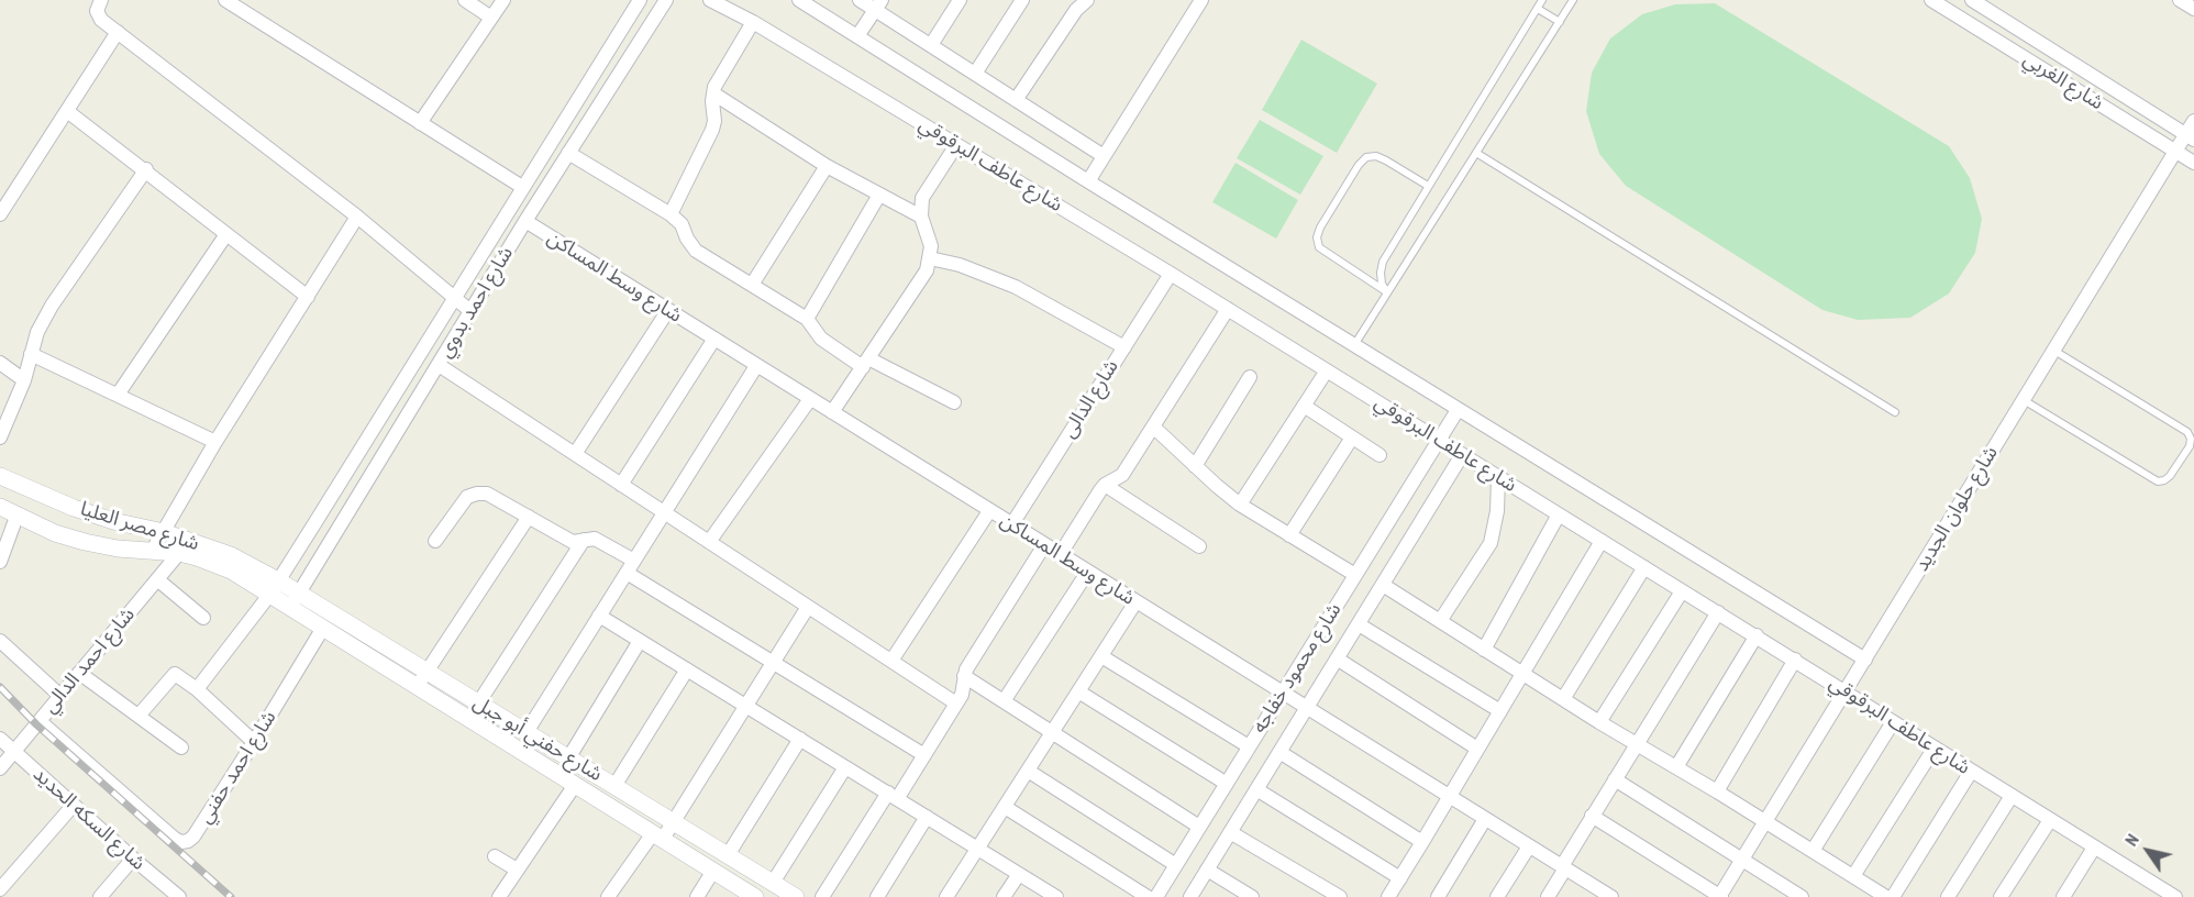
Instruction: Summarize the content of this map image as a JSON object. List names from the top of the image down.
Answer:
{
  "streets": {
    "street": [
      "شارع الغربي",
      "شارع عاطف البرقوقي",
      "شارع وسط المساكن",
      "شارع احمد بدوي",
      "شارع الدالى",
      "شارع حلوان الجديد",
      "شارع مصر العليا",
      "شارع احمد الدالي",
      "شارع محمود خفاجه",
      "شارع حفني أبو جبل",
      "شارع احمد حفني",
      "شارع السكه الحديد"
    ]
  },
  "crossings": [
    ["شارع الغربي", "شارع حلوان الجديد"],
    ["شارع عاطف البرقوقي", "شارع الدالى"],
    ["شارع عاطف البرقوقي", "شارع حلوان الجديد"],
    ["شارع عاطف البرقوقي", "شارع محمود خفاجه"],
    ["شارع وسط المساكن", "شارع احمد بدوي"],
    ["شارع وسط المساكن", "شارع الدالى"],
    ["شارع وسط المساكن", "شارع محمود خفاجه"],
    ["شارع احمد بدوي", "شارع مصر العليا"],
    ["شارع احمد بدوي", "شارع حفني أبو جبل"],
    ["شارع مصر العليا", "شارع احمد الدالي"],
    ["شارع مصر العليا", "شارع حفني أبو جبل"],
    ["شارع احمد الدالي", "شارع احمد حفني"],
    ["شارع احمد الدالي", "شارع السكه الحديد"],
    ["شارع حفني أبو جبل", "شارع احمد حفني"]
  ],
  "north": "top left"
}
